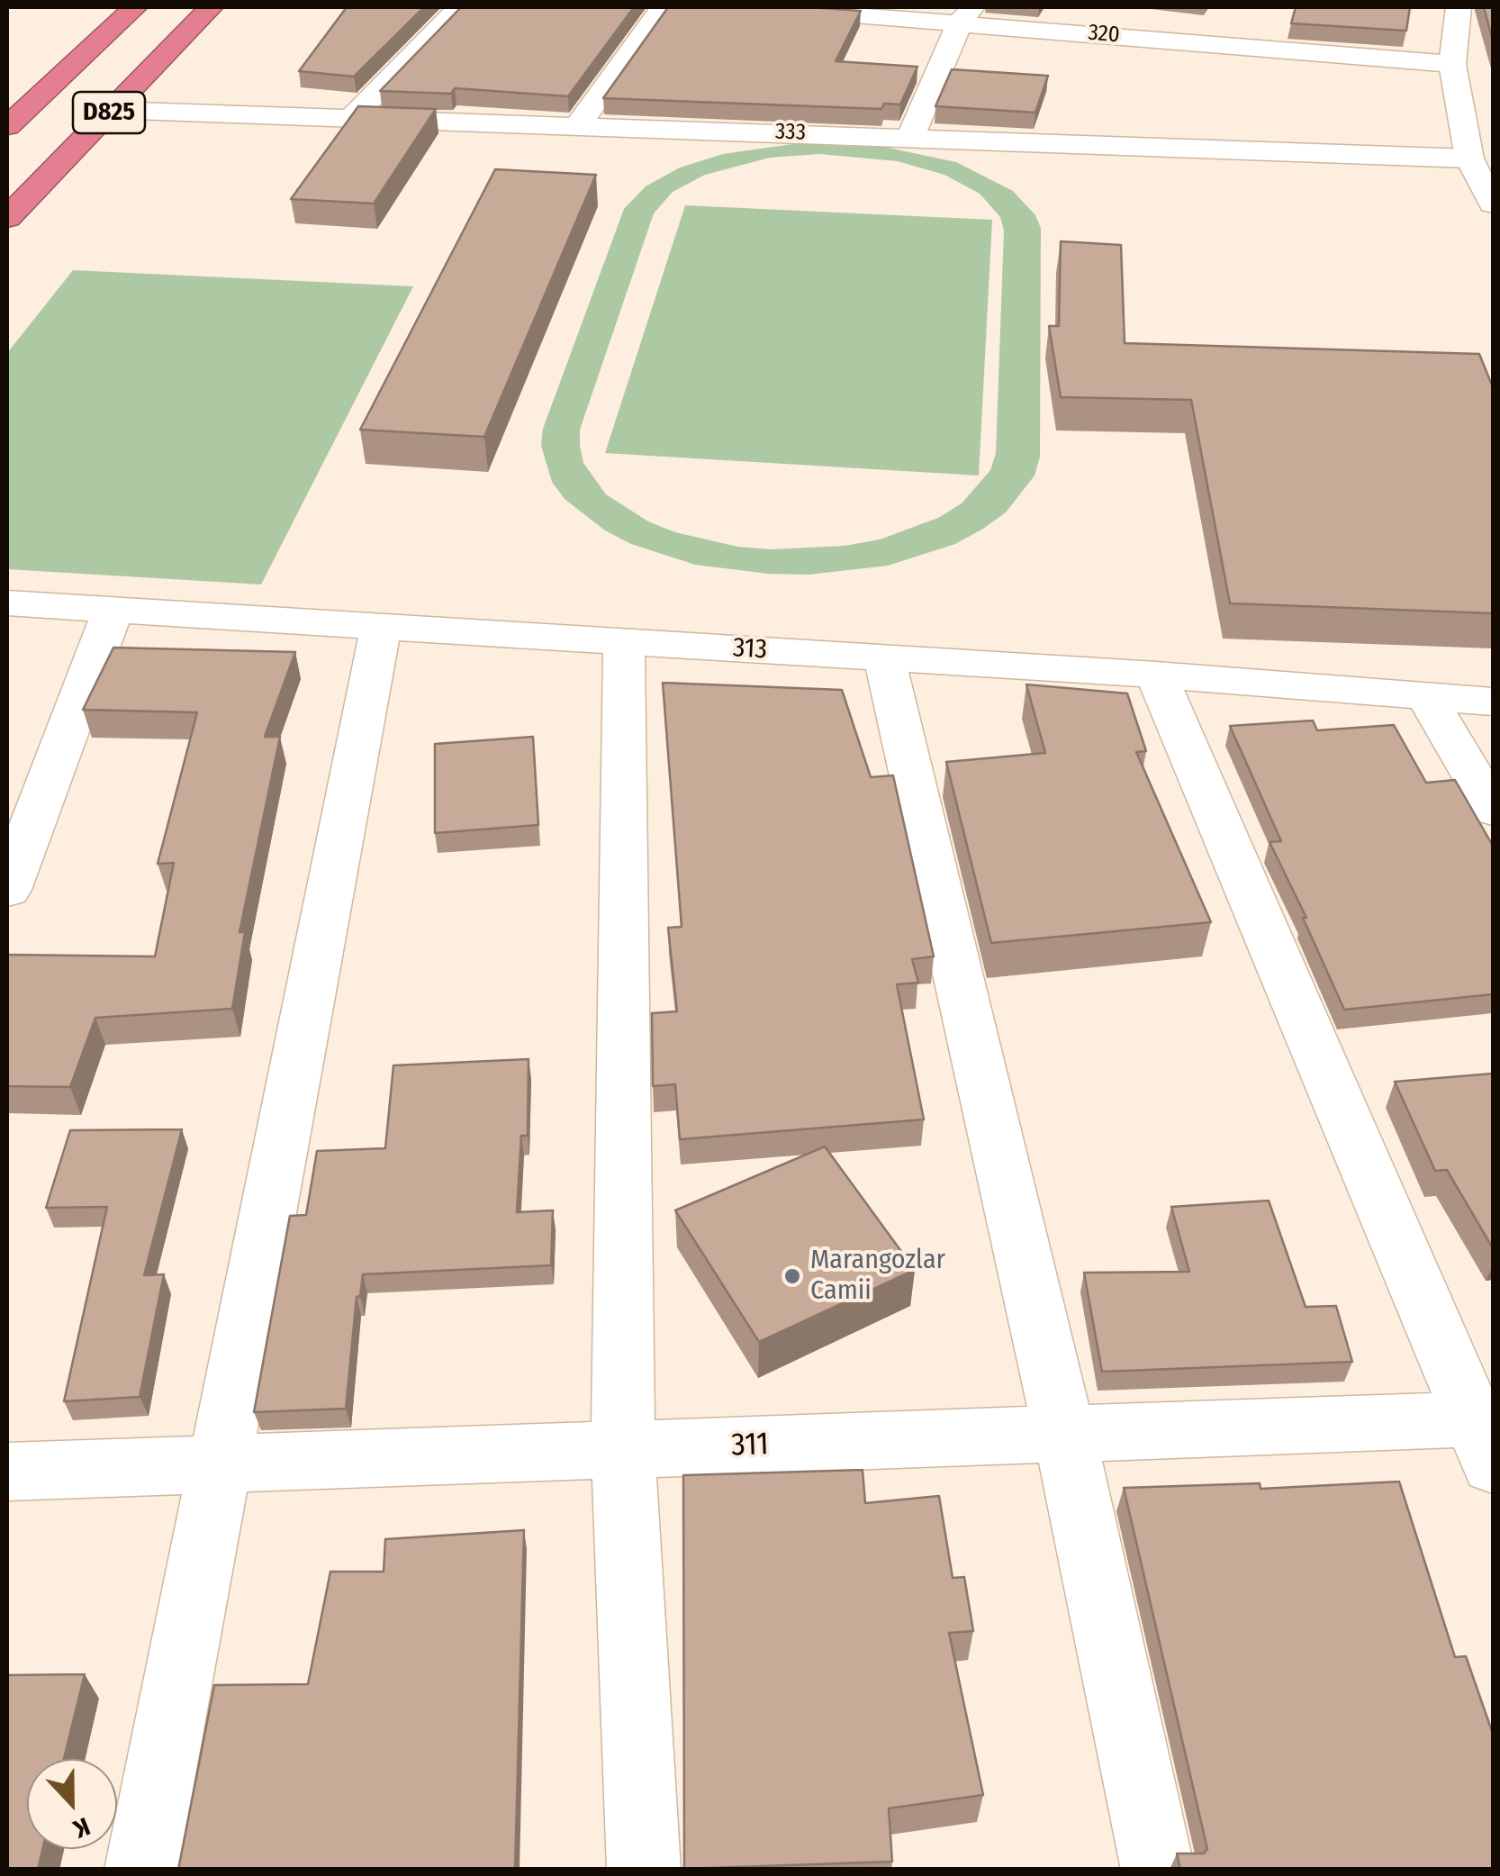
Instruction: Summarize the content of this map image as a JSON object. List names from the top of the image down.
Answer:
{
  "streets": {
    "highway": ["D825"],
    "street": [
      "320",
      "333",
      "313",
      "311"
    ]
  },
  "crossings": [
    ["D825", "333"]
  ],
  "places": ["Marangozlar Camii"],
  "north": "bottom"
}
